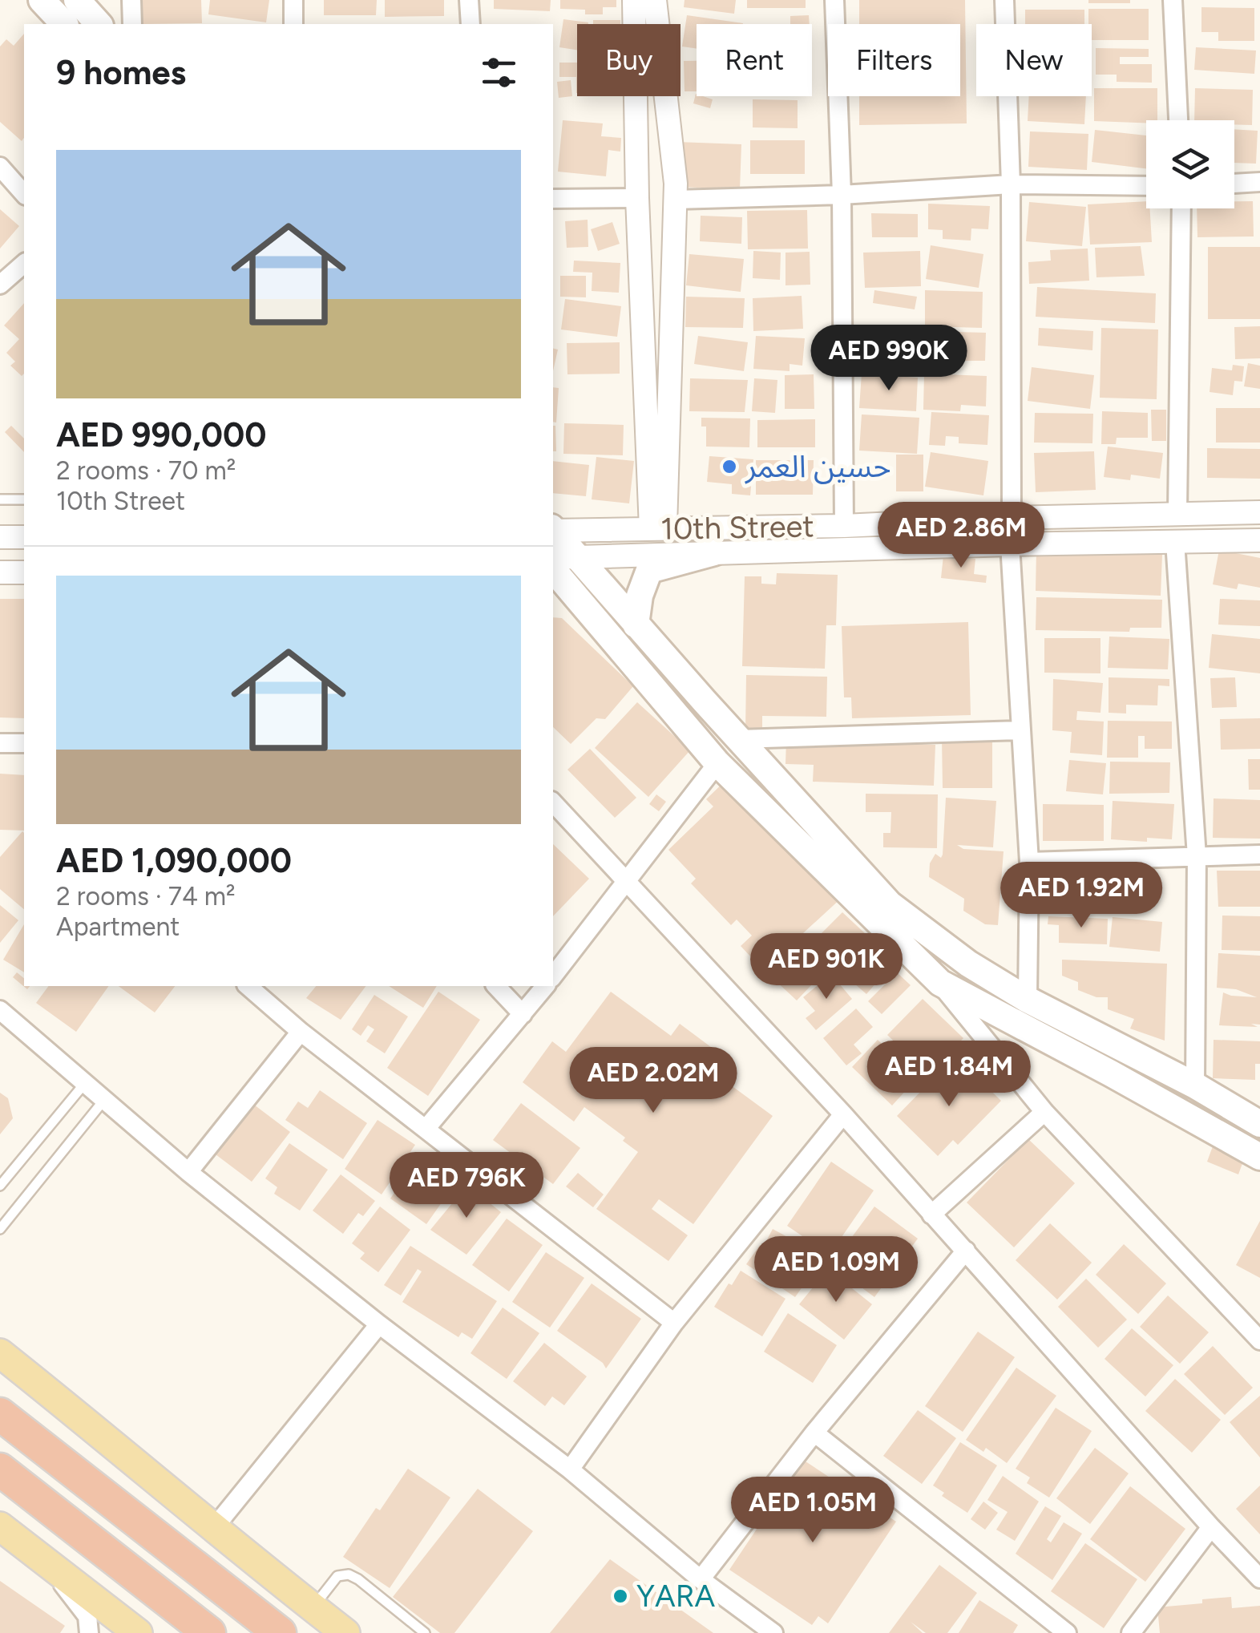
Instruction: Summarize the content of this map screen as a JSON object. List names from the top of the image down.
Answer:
{
  "streets": {
    "street": ["10th Street"]
  },
  "places": ["حسين العمر", "YARA"],
  "page": {
    "chip": [
      "Buy",
      "Rent",
      "Filters",
      "New"
    ],
    "heading": "9 homes",
    "list": [
      {
        "name": "AED 990,000",
        "note": "2 rooms · 70 m² · 10th Street"
      },
      {
        "name": "AED 1,090,000",
        "note": "2 rooms · 74 m² · Apartment"
      }
    ],
    "price": [
      "AED 990K",
      "AED 2.86M",
      "AED 1.92M",
      "AED 901K",
      "AED 1.84M",
      "AED 2.02M",
      "AED 796K",
      "AED 1.09M",
      "AED 1.05M"
    ]
  }
}
